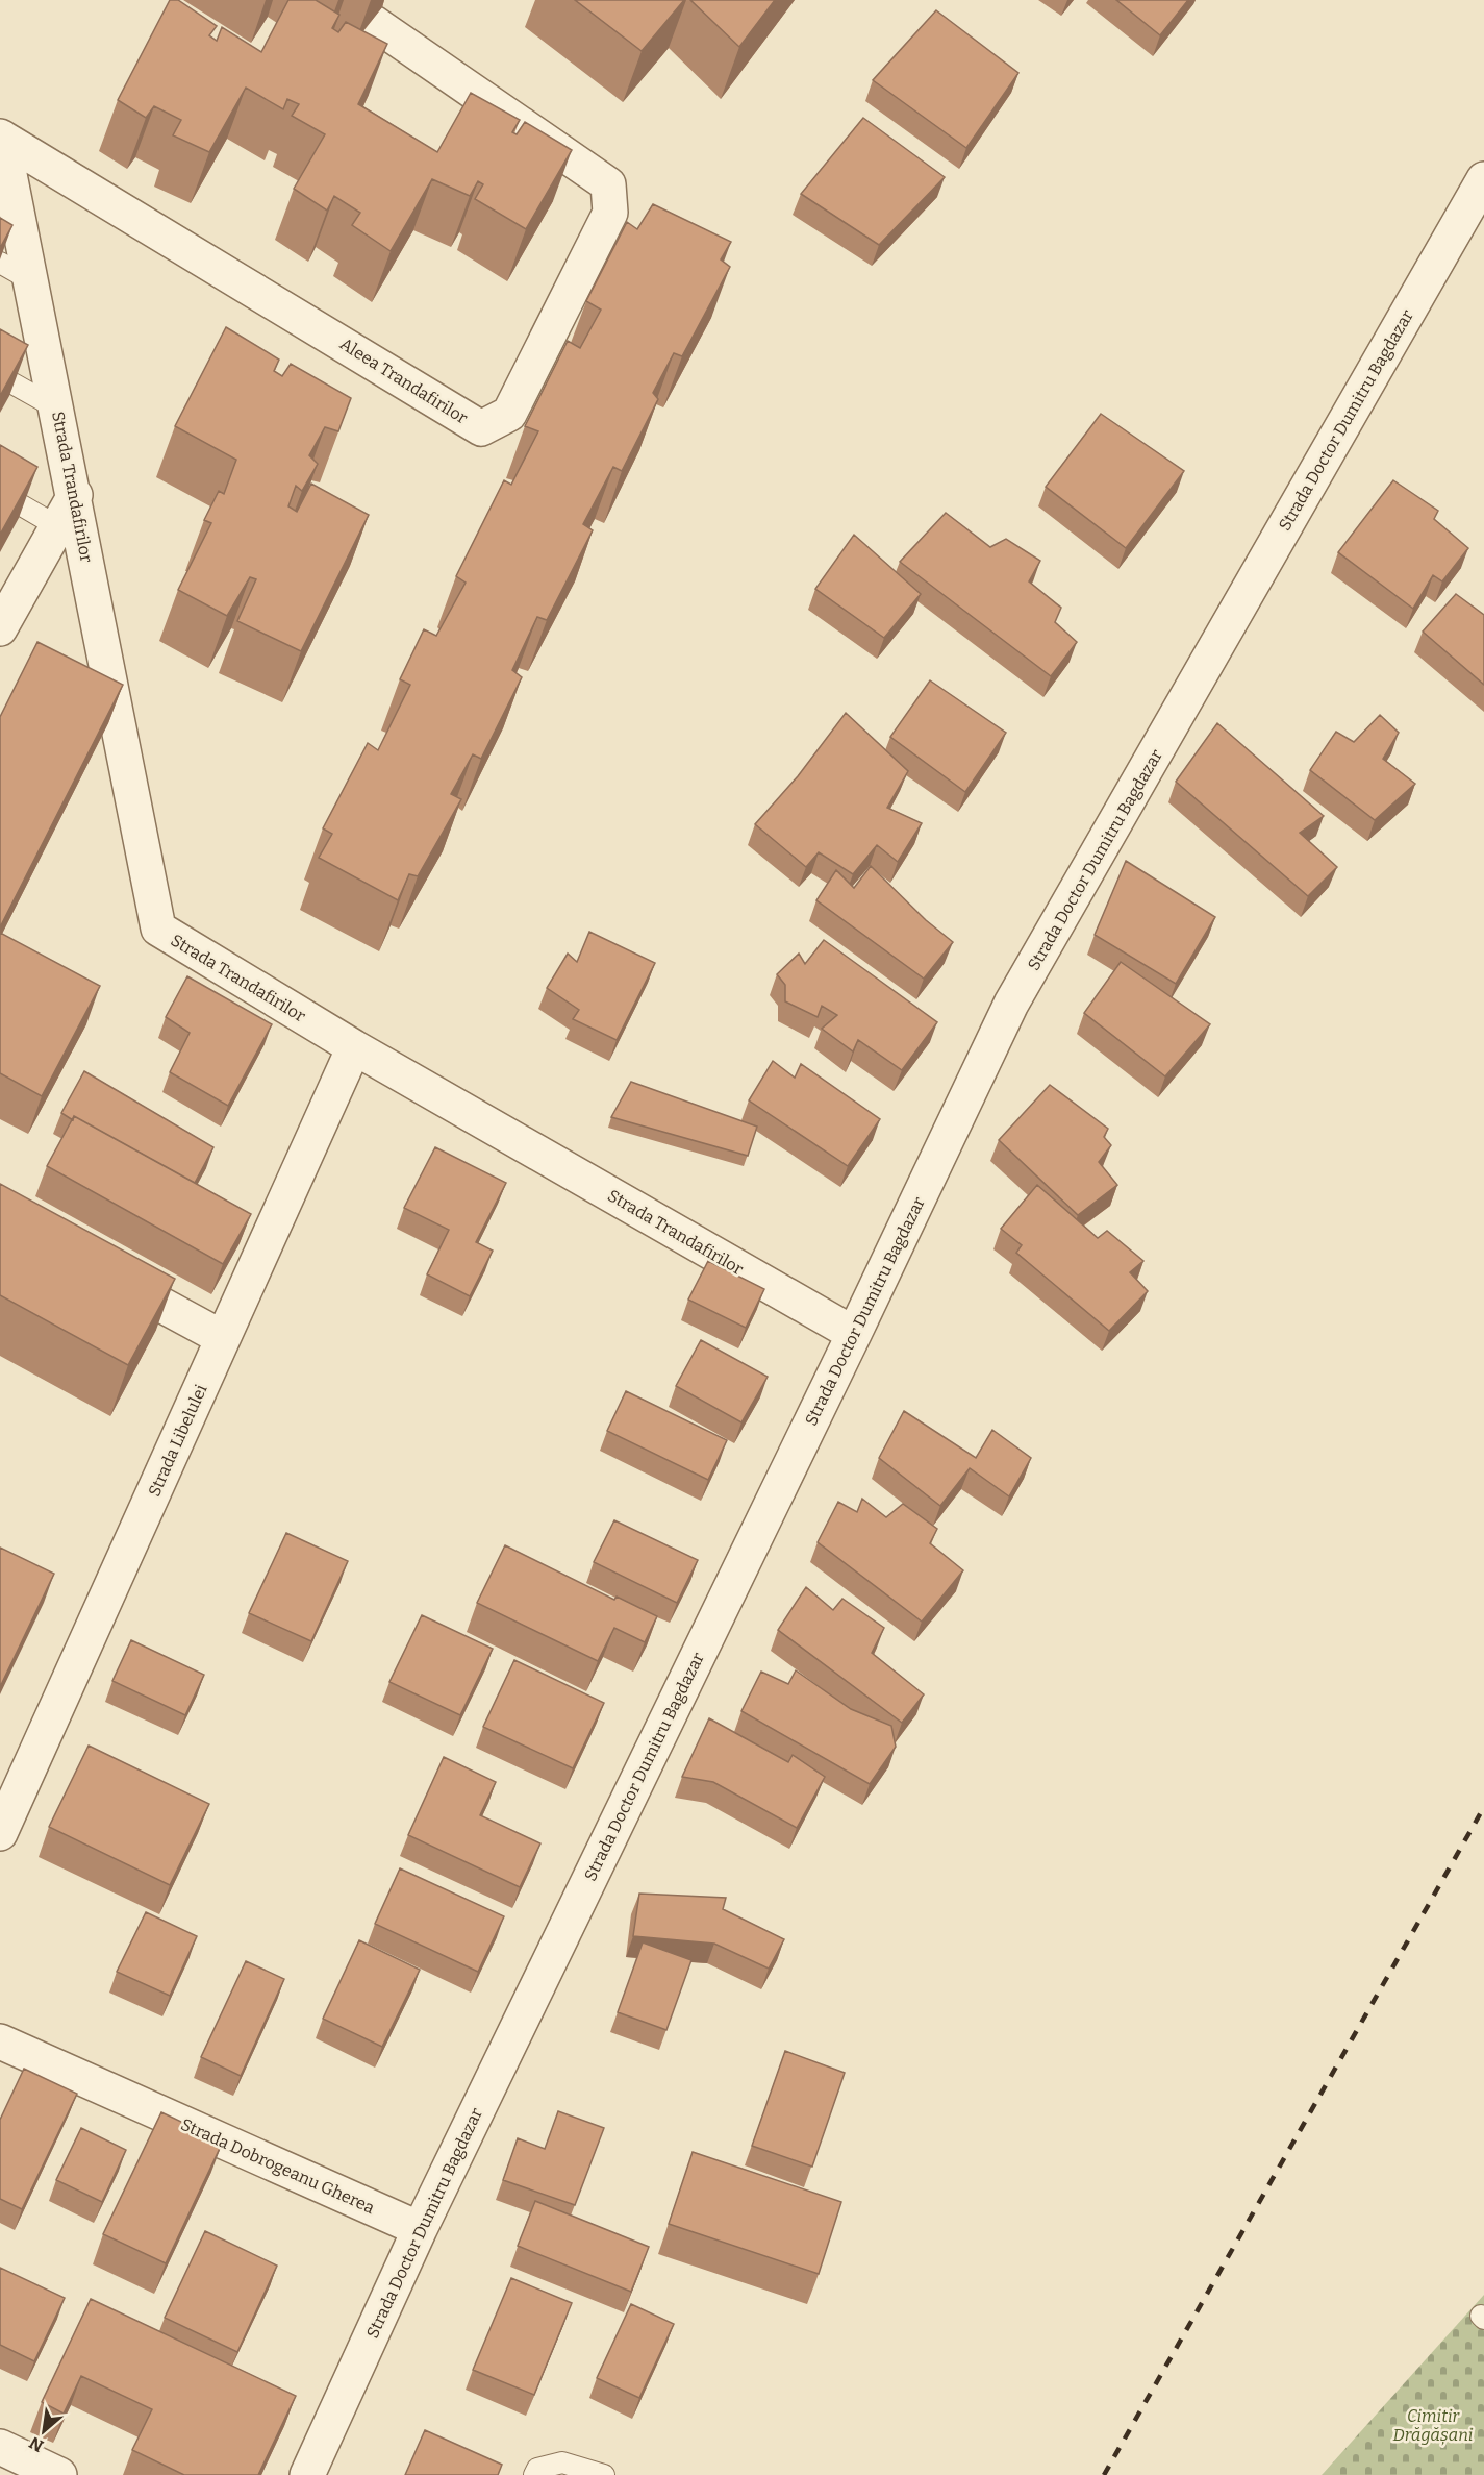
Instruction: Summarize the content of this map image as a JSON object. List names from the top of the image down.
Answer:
{
  "streets": {
    "street": [
      "Aleea Trandafirilor",
      "Strada Doctor Dumitru Bagdazar",
      "Strada Trandafirilor",
      "Strada Libelulei",
      "Strada Dobrogeanu Gherea"
    ]
  },
  "crossings": [
    ["Aleea Trandafirilor", "Strada Trandafirilor"],
    ["Strada Doctor Dumitru Bagdazar", "Strada Trandafirilor"],
    ["Strada Doctor Dumitru Bagdazar", "Strada Dobrogeanu Gherea"],
    ["Strada Trandafirilor", "Strada Libelulei"]
  ],
  "parks": ["Cimitir Drăgășani"],
  "north": "bottom left"
}
